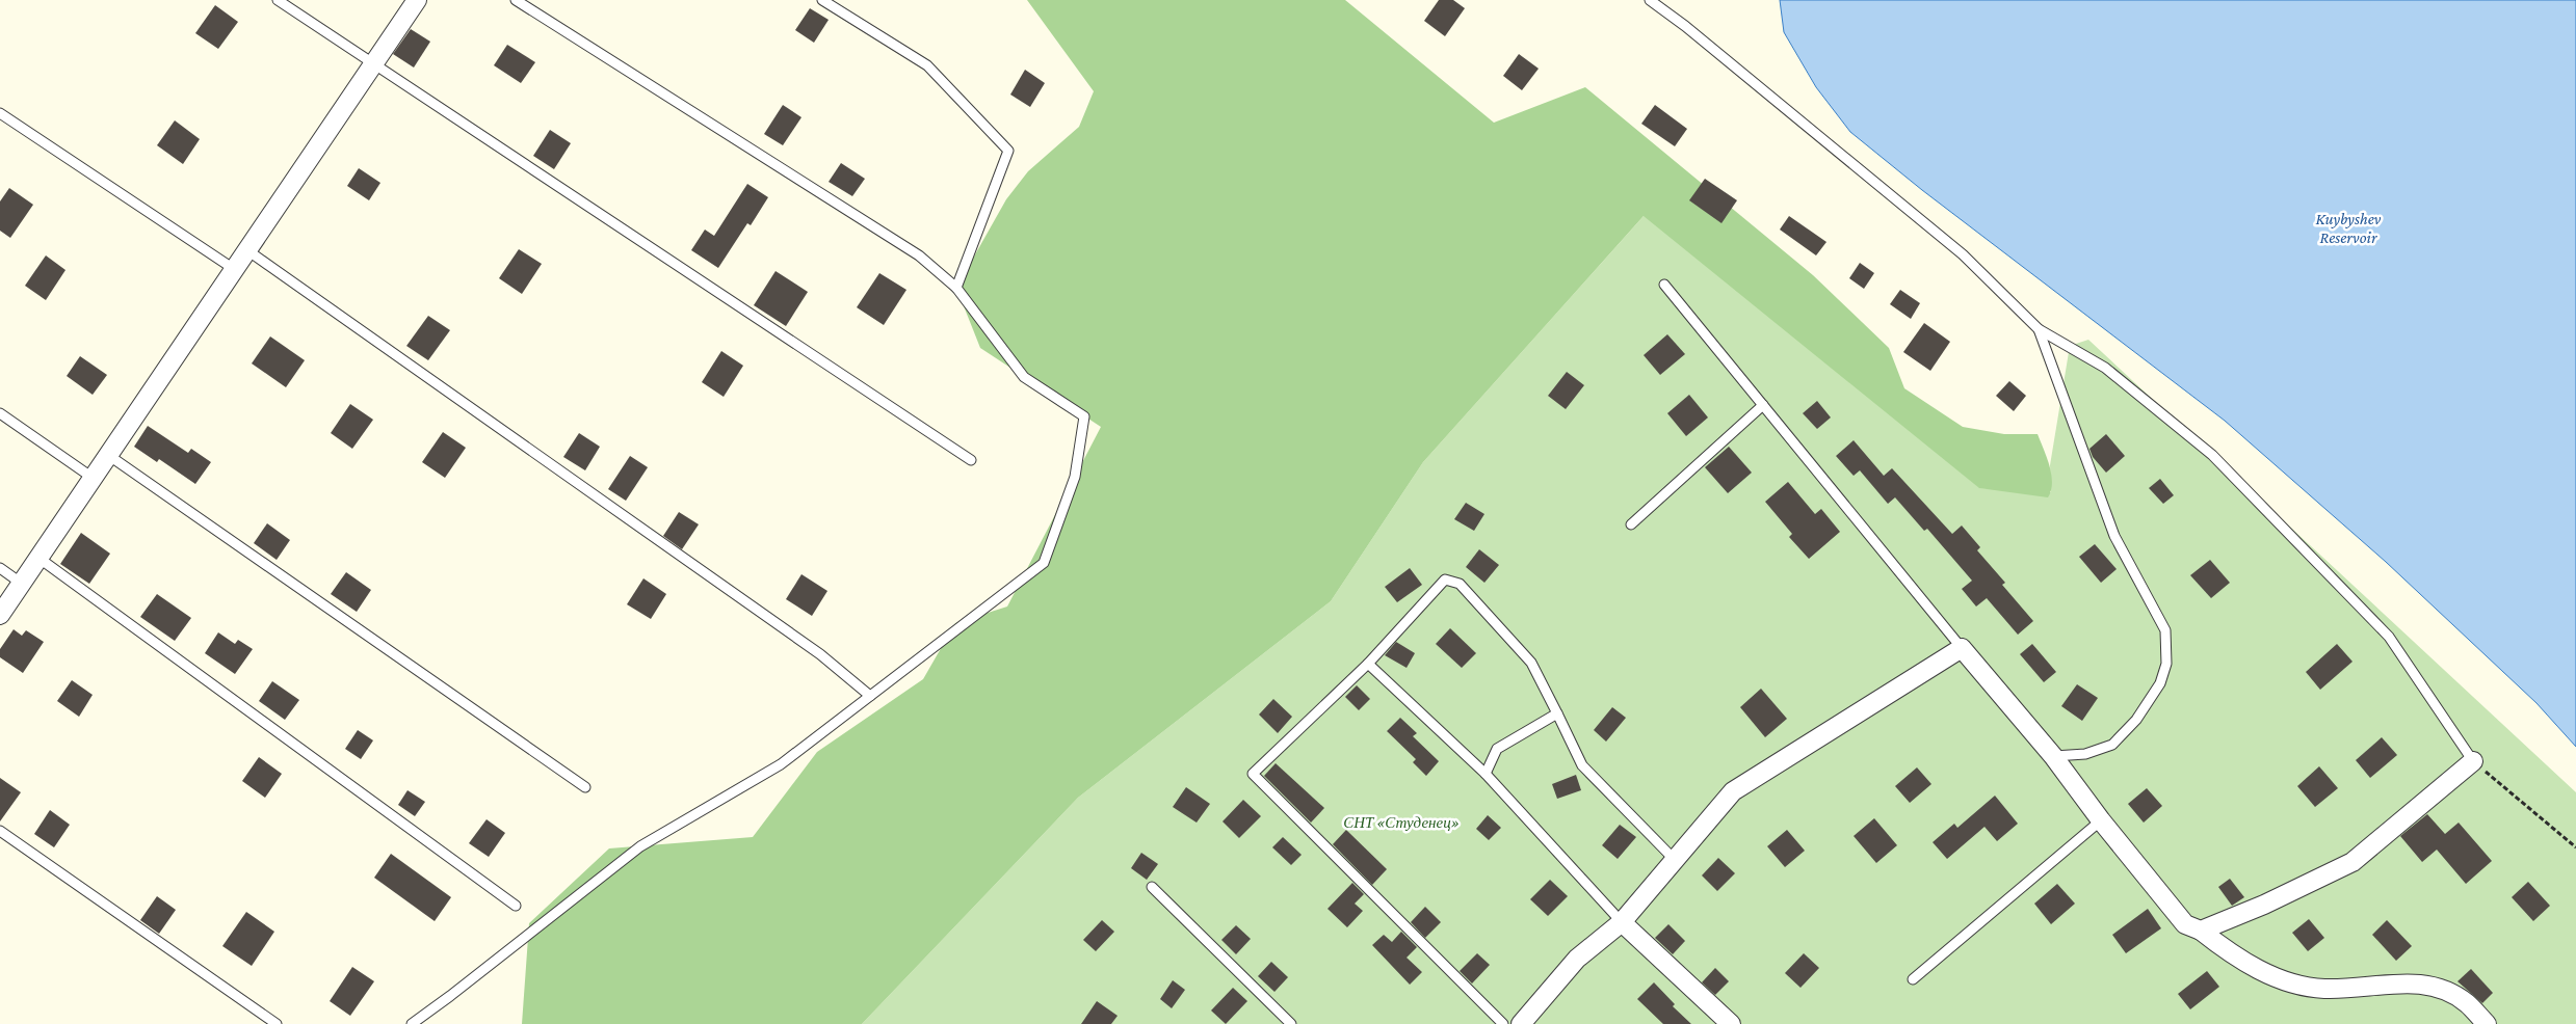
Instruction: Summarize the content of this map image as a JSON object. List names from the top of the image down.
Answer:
{
  "water": ["Kuybyshev Reservoir"],
  "parks": ["СНТ «Студенец»"]
}
